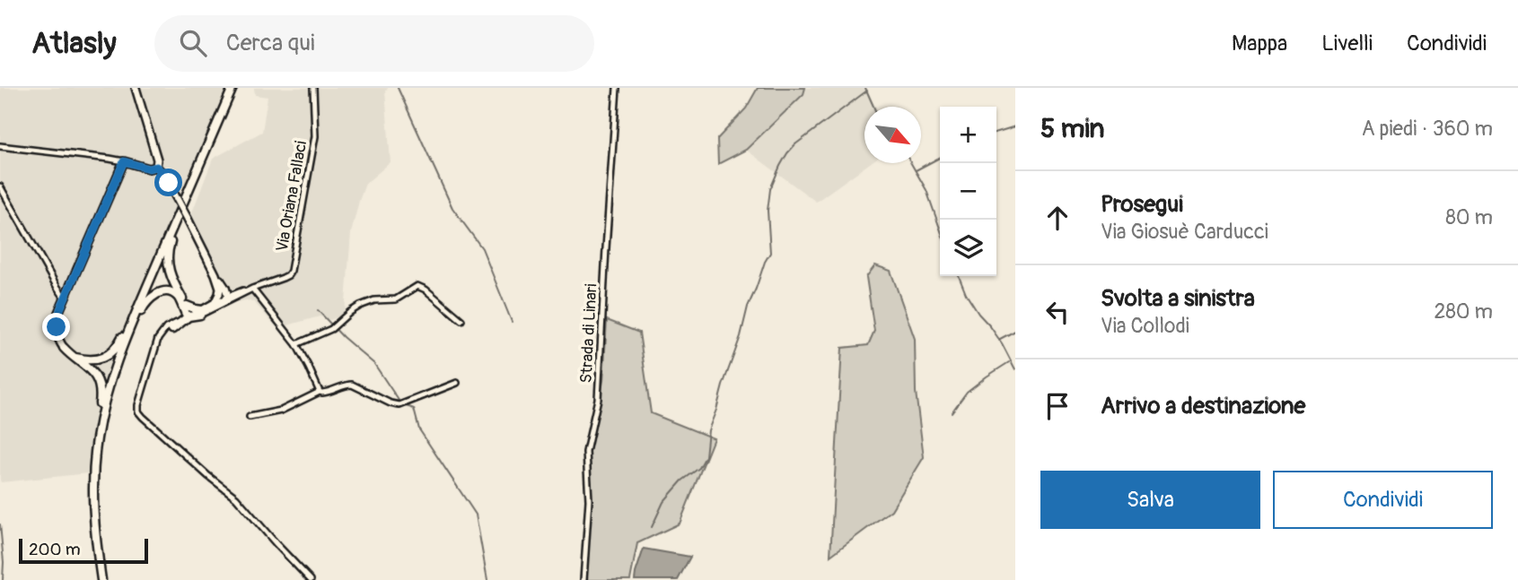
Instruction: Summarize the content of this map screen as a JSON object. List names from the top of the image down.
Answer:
{
  "streets": {
    "street": ["Via Oriana Fallaci", "Strada di Linari"]
  },
  "scale_bar": "200 m",
  "north": "bottom right",
  "page": {
    "header": "Atlasly",
    "search": "Cerca qui",
    "nav": ["Mappa", "Livelli", "Condividi"],
    "heading": ["5 min", "A piedi · 360 m"],
    "map_buttons": ["+", "−"],
    "list": [
      ["Prosegui", "Via Giosuè Carducci", "80 m"],
      ["Svolta a sinistra", "Via Collodi", "280 m"],
      "Arrivo a destinazione"
    ],
    "buttons": ["Salva", "Condividi"],
    "scale": "200 m"
  }
}
